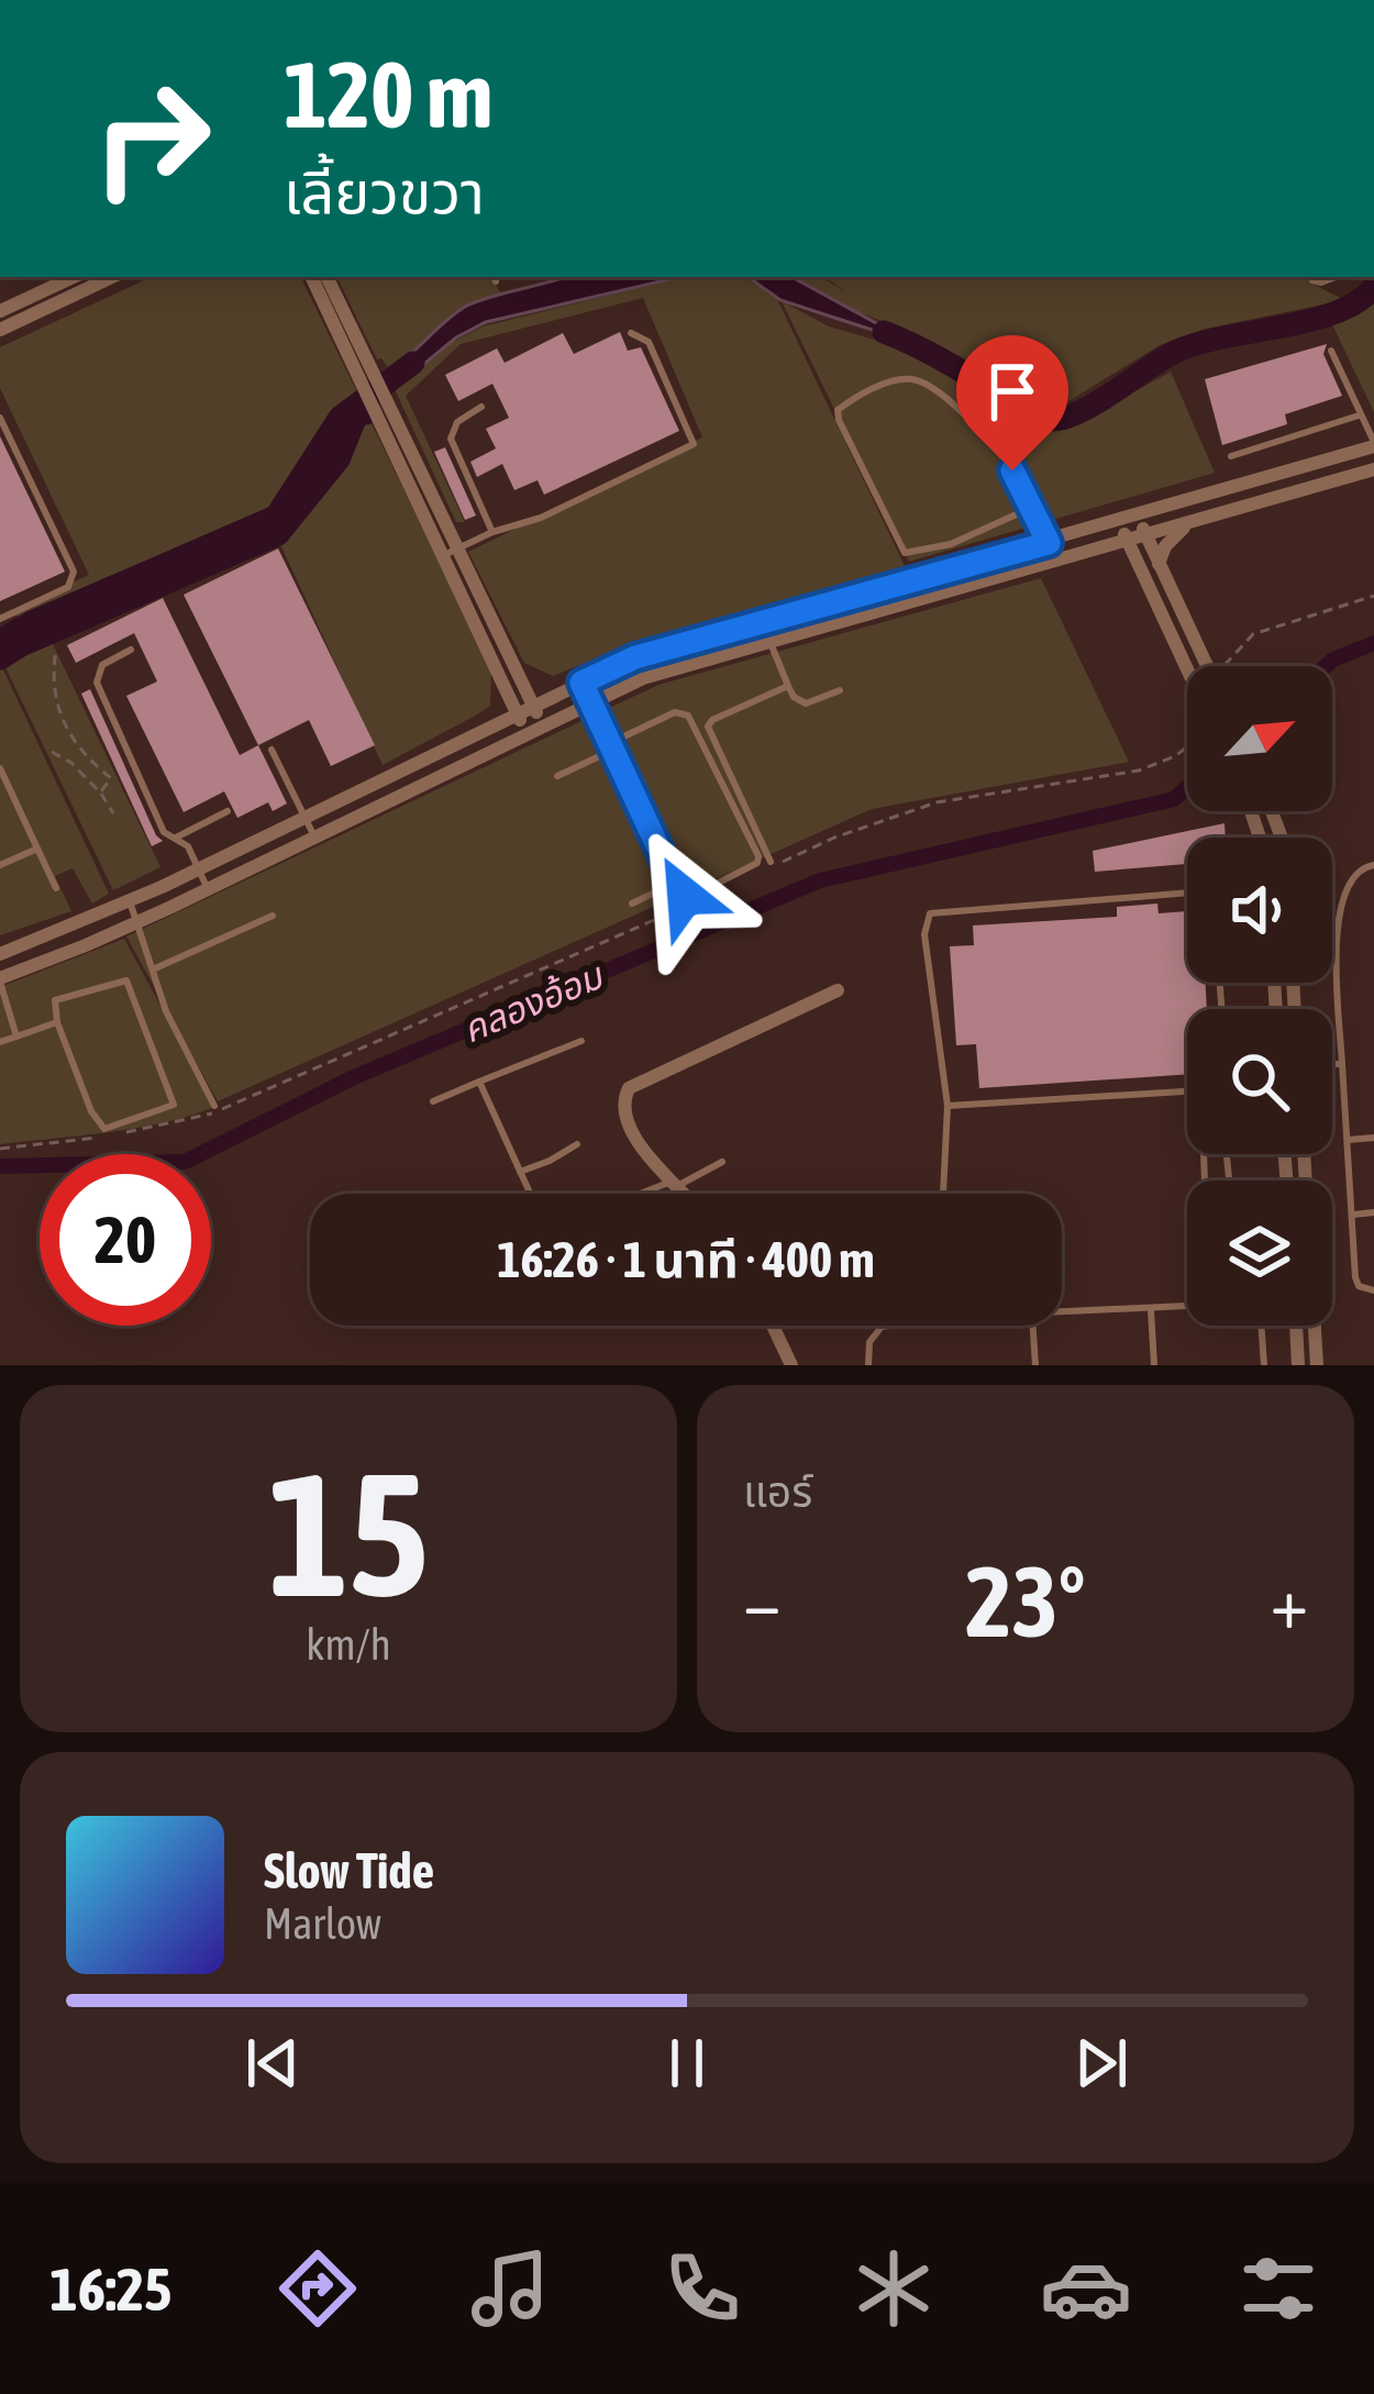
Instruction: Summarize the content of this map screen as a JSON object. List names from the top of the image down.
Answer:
{
  "water": ["คลองอ้อม"],
  "north": "top right",
  "page": {
    "turn": ["120 m", "เลี้ยวขวา"],
    "limit": "20",
    "trip": "16:26 · 1 นาที · 400 m",
    "tile": [
      ["15", "km/h"],
      "แอร์"
    ],
    "heat": ["−", "23°", "+"],
    "song": ["Slow Tide", "Marlow"],
    "tabs": "16:25"
  }
}
